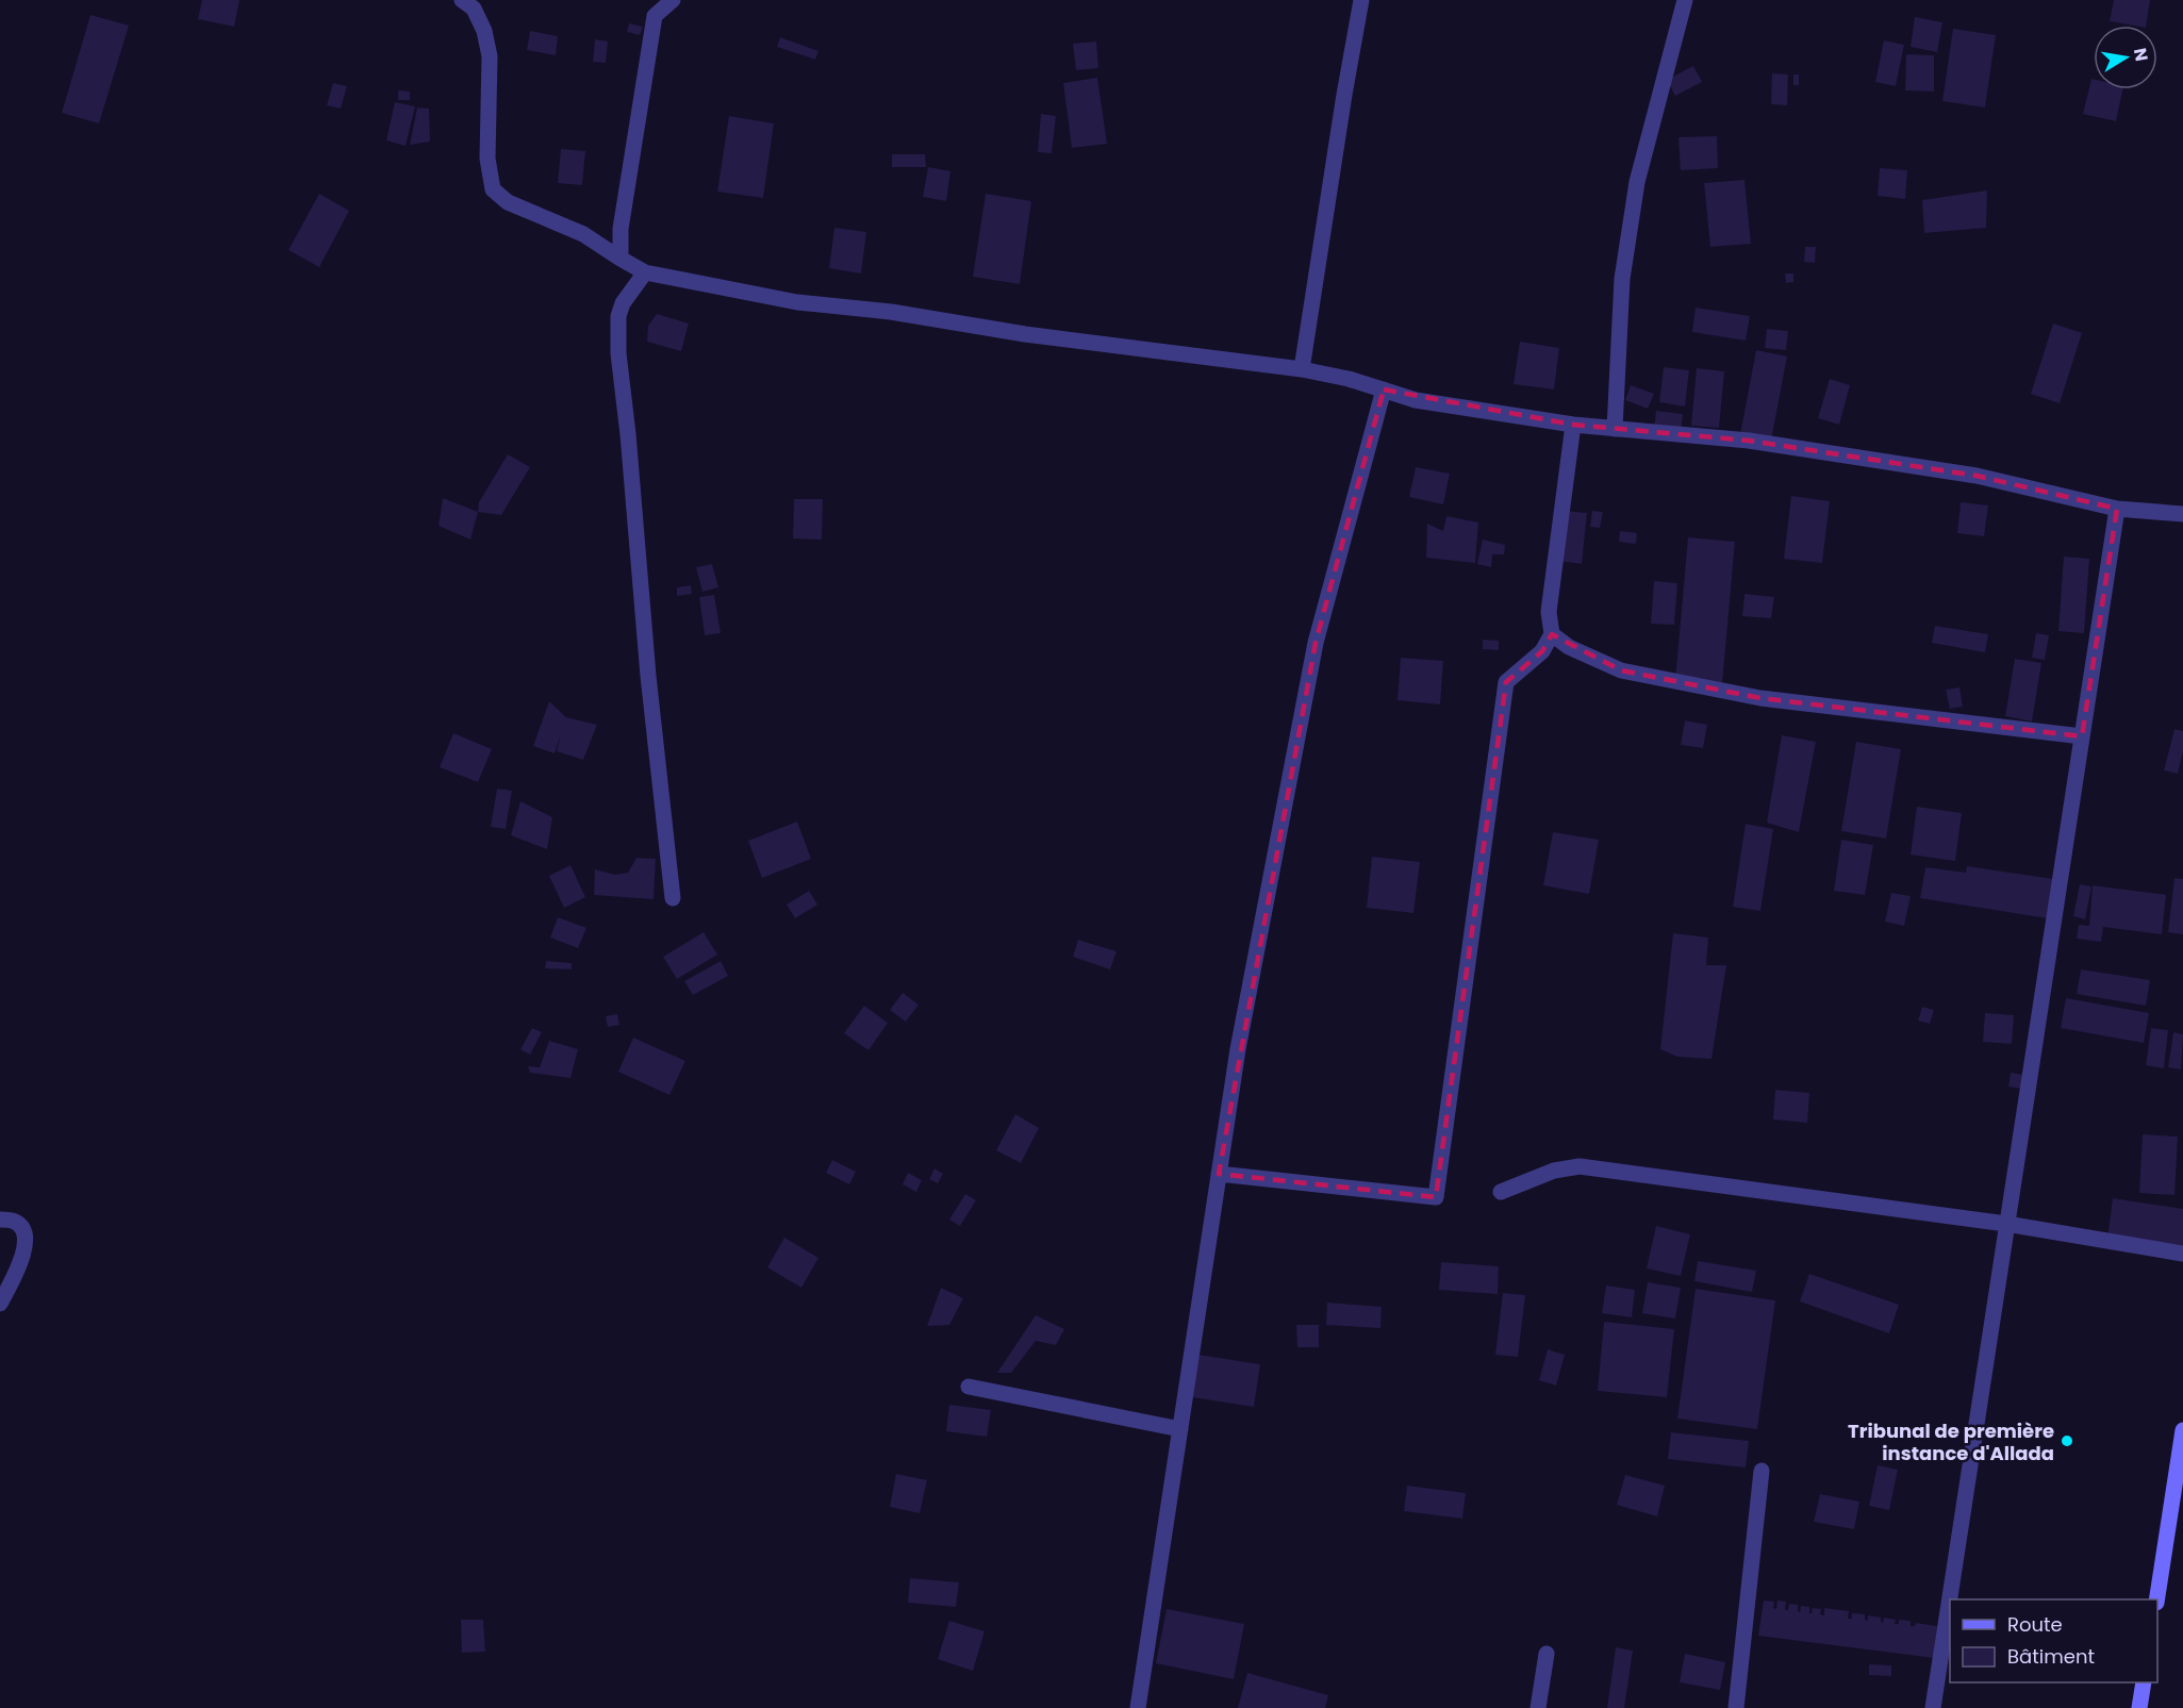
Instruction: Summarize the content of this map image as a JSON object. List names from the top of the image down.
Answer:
{
  "places": ["Tribunal de première instance d'Allada"],
  "legend": ["Route", "Bâtiment"],
  "north": "right"
}
